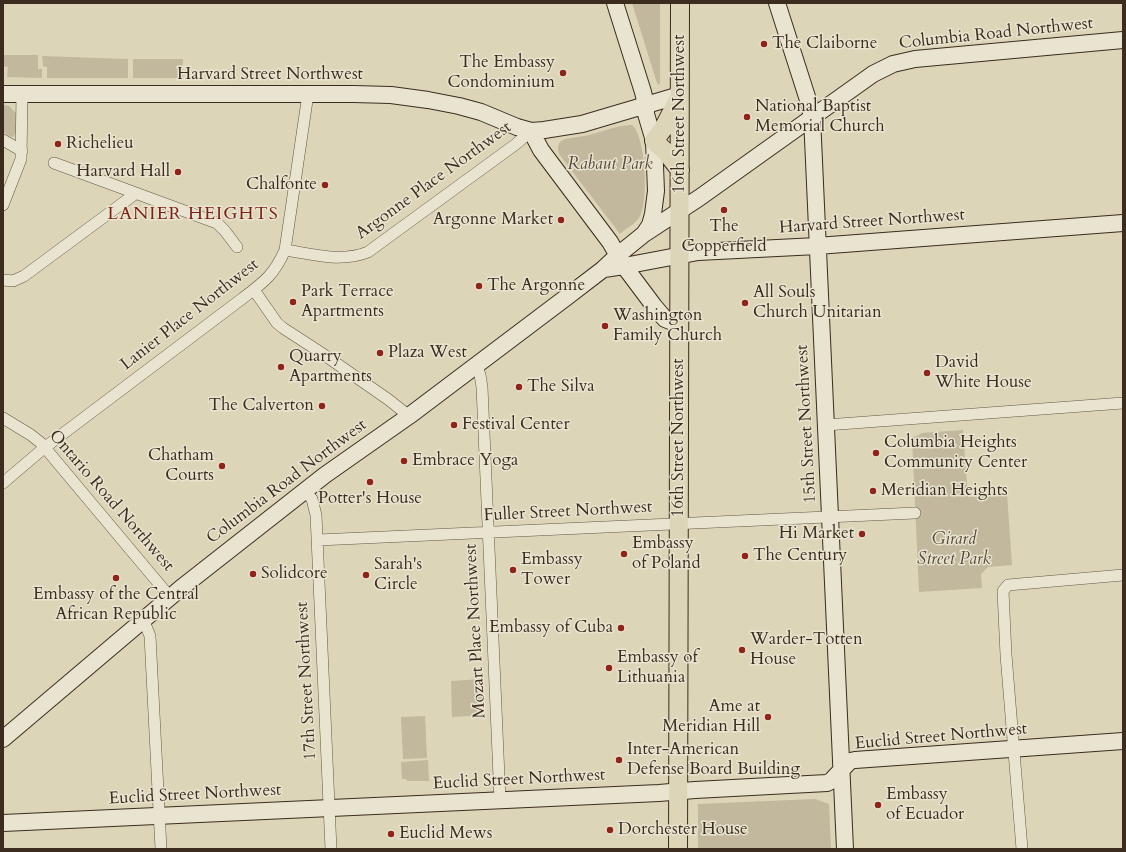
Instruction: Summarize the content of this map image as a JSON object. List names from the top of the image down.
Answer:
{
  "streets": {
    "main road": ["16th Street Northwest"],
    "street": [
      "Columbia Road Northwest",
      "Harvard Street Northwest",
      "Argonne Place Northwest",
      "Lanier Place Northwest",
      "15th Street Northwest",
      "Ontario Road Northwest",
      "Fuller Street Northwest",
      "Mozart Place Northwest",
      "17th Street Northwest",
      "Euclid Street Northwest"
    ]
  },
  "crossings": [
    ["Columbia Road Northwest", "Harvard Street Northwest"],
    ["Columbia Road Northwest", "16th Street Northwest"],
    ["Columbia Road Northwest", "15th Street Northwest"],
    ["Columbia Road Northwest", "Ontario Road Northwest"],
    ["Columbia Road Northwest", "Mozart Place Northwest"],
    ["Columbia Road Northwest", "17th Street Northwest"],
    ["Harvard Street Northwest", "16th Street Northwest"],
    ["Harvard Street Northwest", "Argonne Place Northwest"],
    ["Harvard Street Northwest", "Lanier Place Northwest"],
    ["Harvard Street Northwest", "15th Street Northwest"],
    ["16th Street Northwest", "Fuller Street Northwest"],
    ["16th Street Northwest", "Euclid Street Northwest"],
    ["Argonne Place Northwest", "Lanier Place Northwest"],
    ["Lanier Place Northwest", "Ontario Road Northwest"],
    ["15th Street Northwest", "Fuller Street Northwest"],
    ["15th Street Northwest", "Euclid Street Northwest"],
    ["Fuller Street Northwest", "Mozart Place Northwest"],
    ["Fuller Street Northwest", "17th Street Northwest"],
    ["Mozart Place Northwest", "Euclid Street Northwest"],
    ["17th Street Northwest", "Euclid Street Northwest"]
  ],
  "districts": ["LANIER HEIGHTS"],
  "parks": ["Rabaut Park", "Girard Street Park"],
  "places": [
    "The Claiborne",
    "The Embassy Condominium",
    "National Baptist Memorial Church",
    "Richelieu",
    "Harvard Hall",
    "Chalfonte",
    "The Copperfield",
    "Argonne Market",
    "The Argonne",
    "Park Terrace Apartments",
    "All Souls Church Unitarian",
    "Washington Family Church",
    "Plaza West",
    "Quarry Apartments",
    "David White House",
    "The Silva",
    "The Calverton",
    "Festival Center",
    "Columbia Heights Community Center",
    "Embrace Yoga",
    "Chatham Courts",
    "Potter's House",
    "Meridian Heights",
    "Hi Market",
    "Embassy of Poland",
    "The Century",
    "Embassy Tower",
    "Solidcore",
    "Sarah's Circle",
    "Embassy of the Central African Republic",
    "Embassy of Cuba",
    "Warder-Totten House",
    "Embassy of Lithuania",
    "Ame at Meridian Hill",
    "Inter-American Defense Board Building",
    "Embassy of Ecuador",
    "Dorchester House",
    "Euclid Mews"
  ]
}
